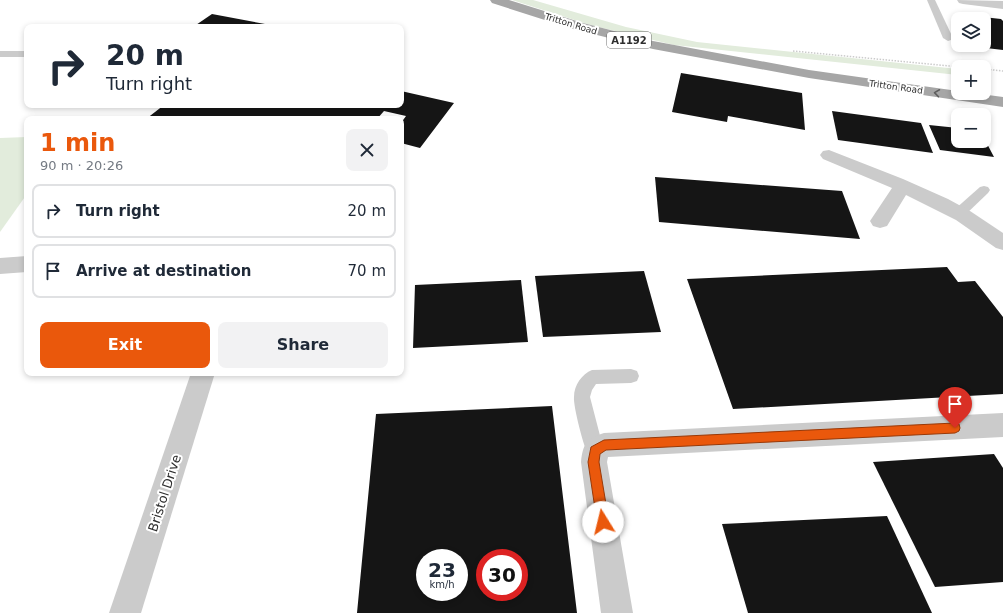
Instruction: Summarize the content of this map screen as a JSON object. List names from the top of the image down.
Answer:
{
  "streets": {
    "main road": ["Tritton Road", "A1192"],
    "street": ["Bristol Drive"]
  },
  "page": {
    "map_buttons": ["+", "−"],
    "turn": ["20 m", "Turn right"],
    "heading": ["1 min", "90 m · 20:26"],
    "list": [
      {
        "name": "Turn right",
        "value": "20 m"
      },
      {
        "name": "Arrive at destination",
        "value": "70 m"
      }
    ],
    "buttons": ["Exit", "Share"],
    "speed": "23 km/h",
    "limit": "30"
  }
}
